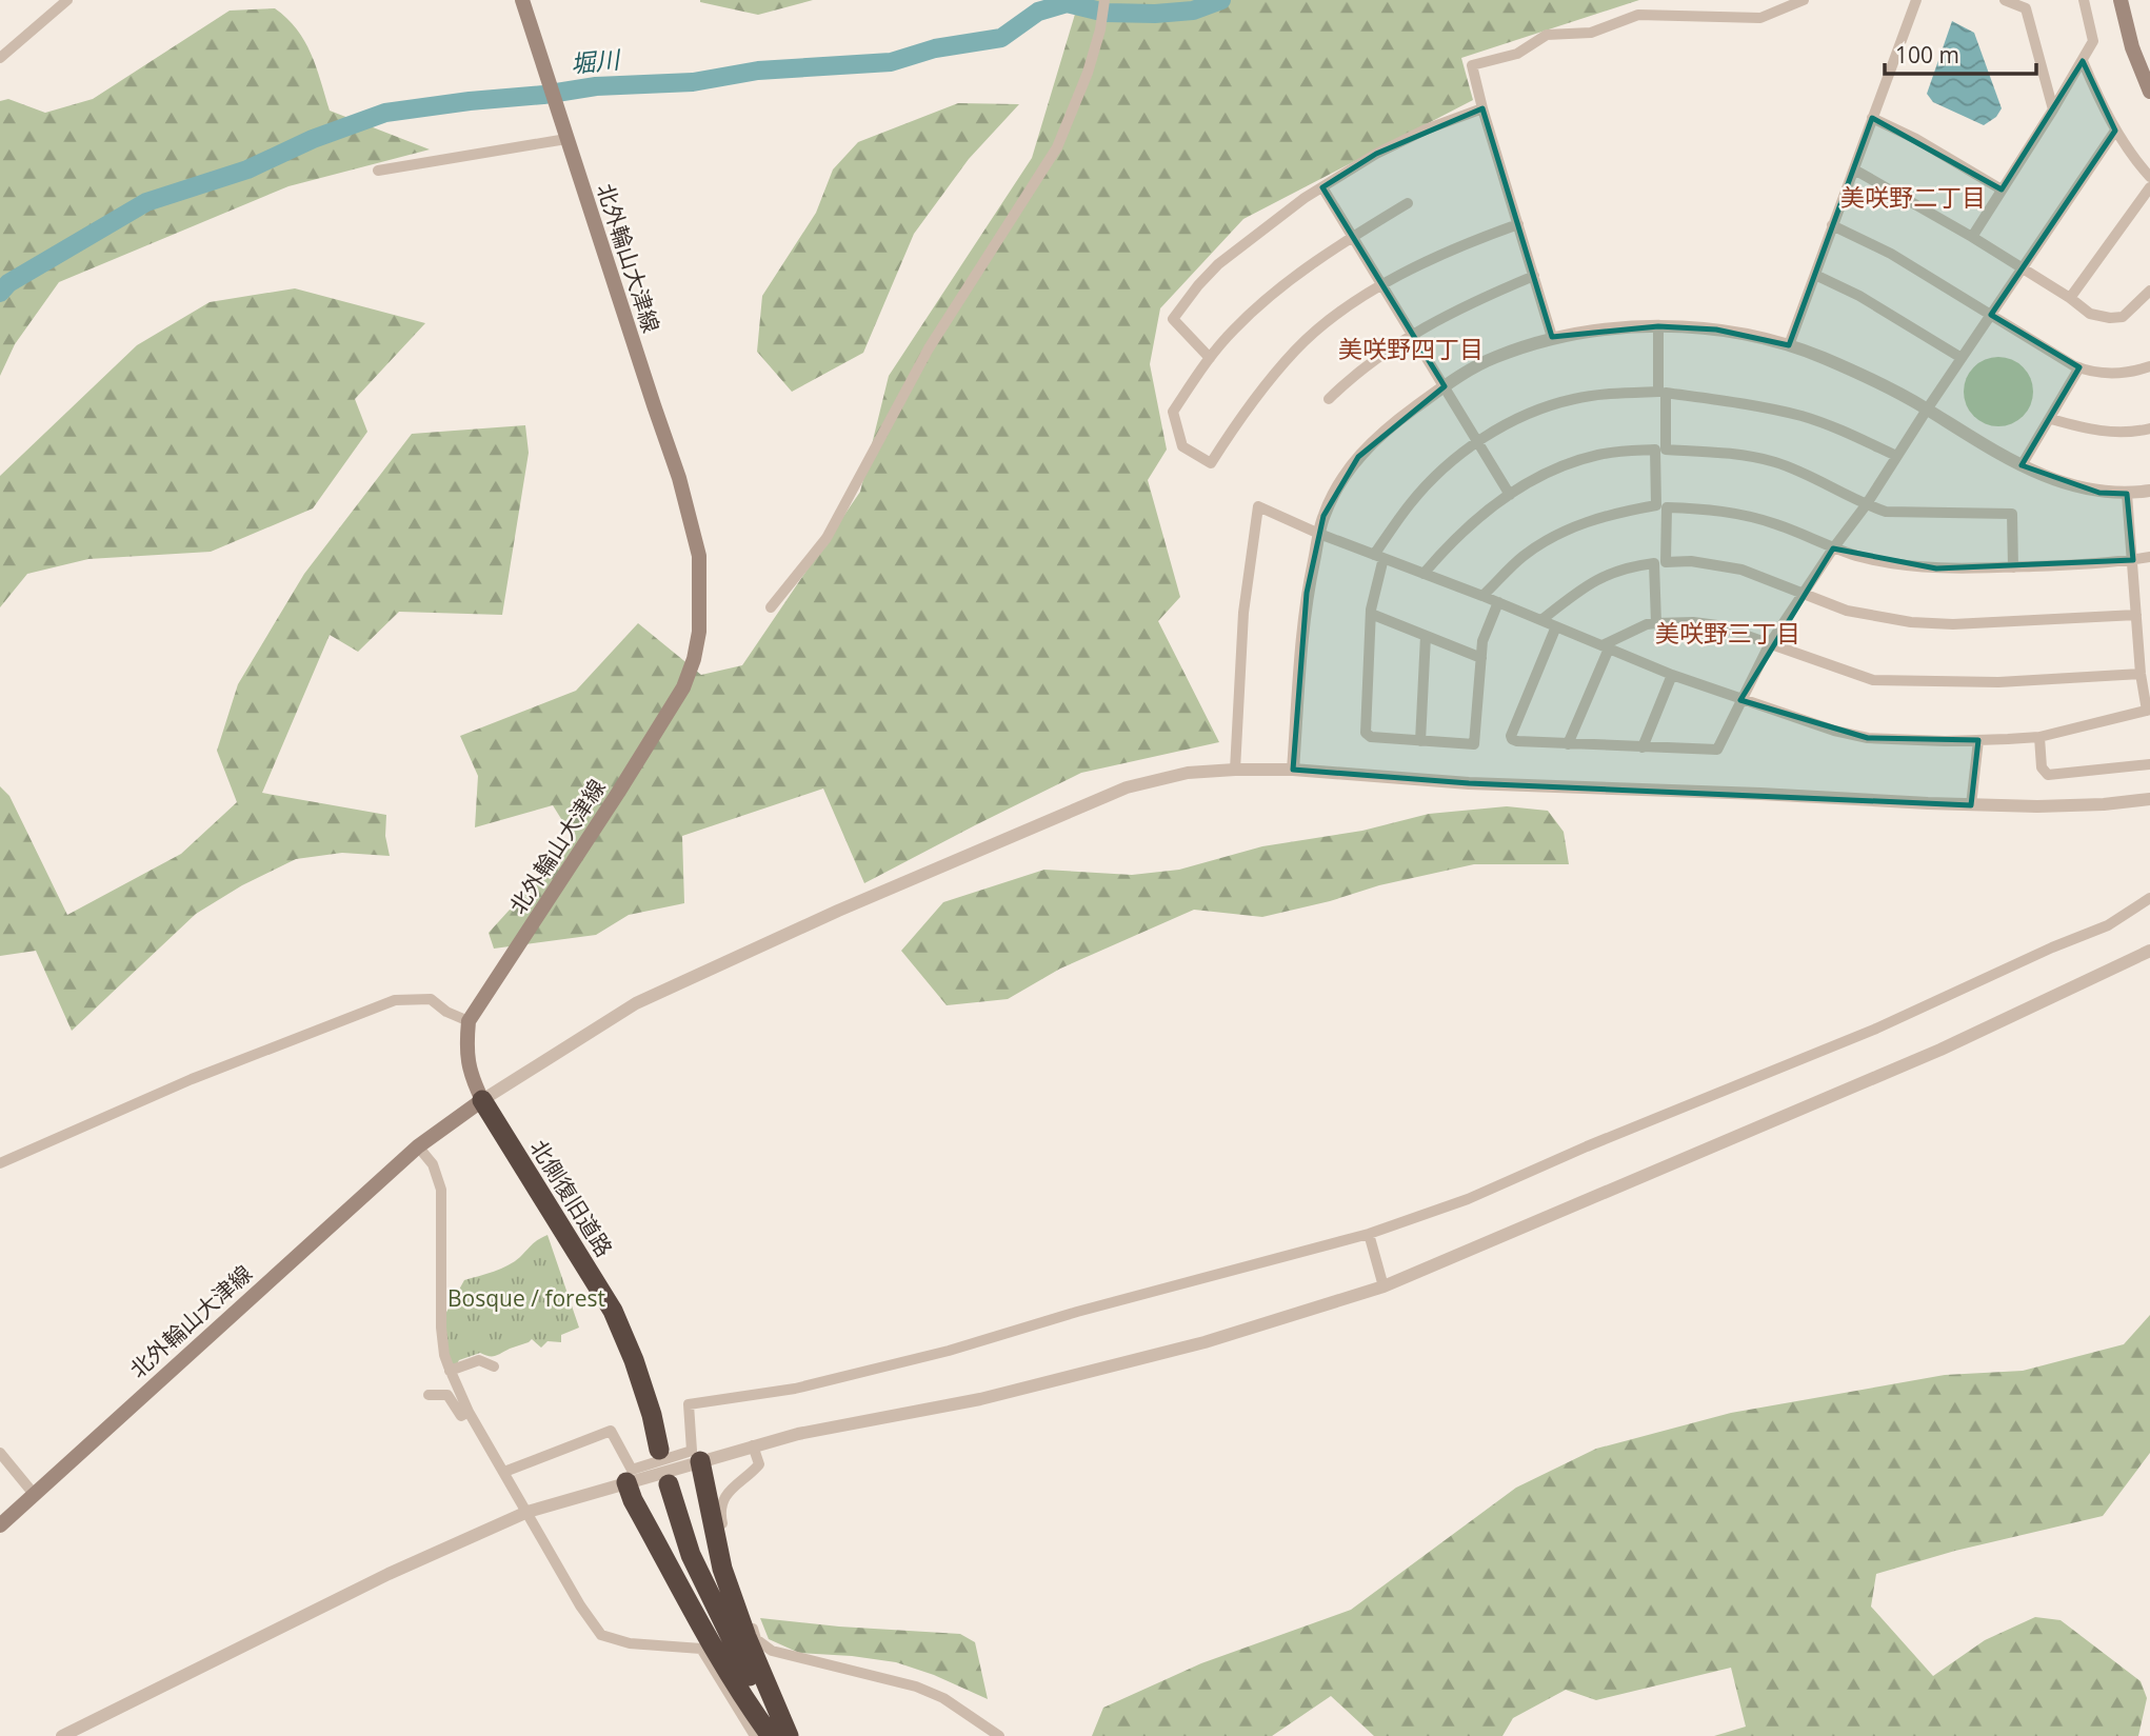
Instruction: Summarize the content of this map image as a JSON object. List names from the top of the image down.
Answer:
{
  "streets": {
    "highway": ["北側復旧道路"],
    "main road": ["北外輪山大津線"]
  },
  "crossings": [
    ["北外輪山大津線", "北側復旧道路"]
  ],
  "districts": ["美咲野二丁目", "美咲野四丁目", "美咲野三丁目"],
  "water": ["堀川"],
  "parks": ["Bosque / forest"],
  "scale_bar": "100 m"
}
